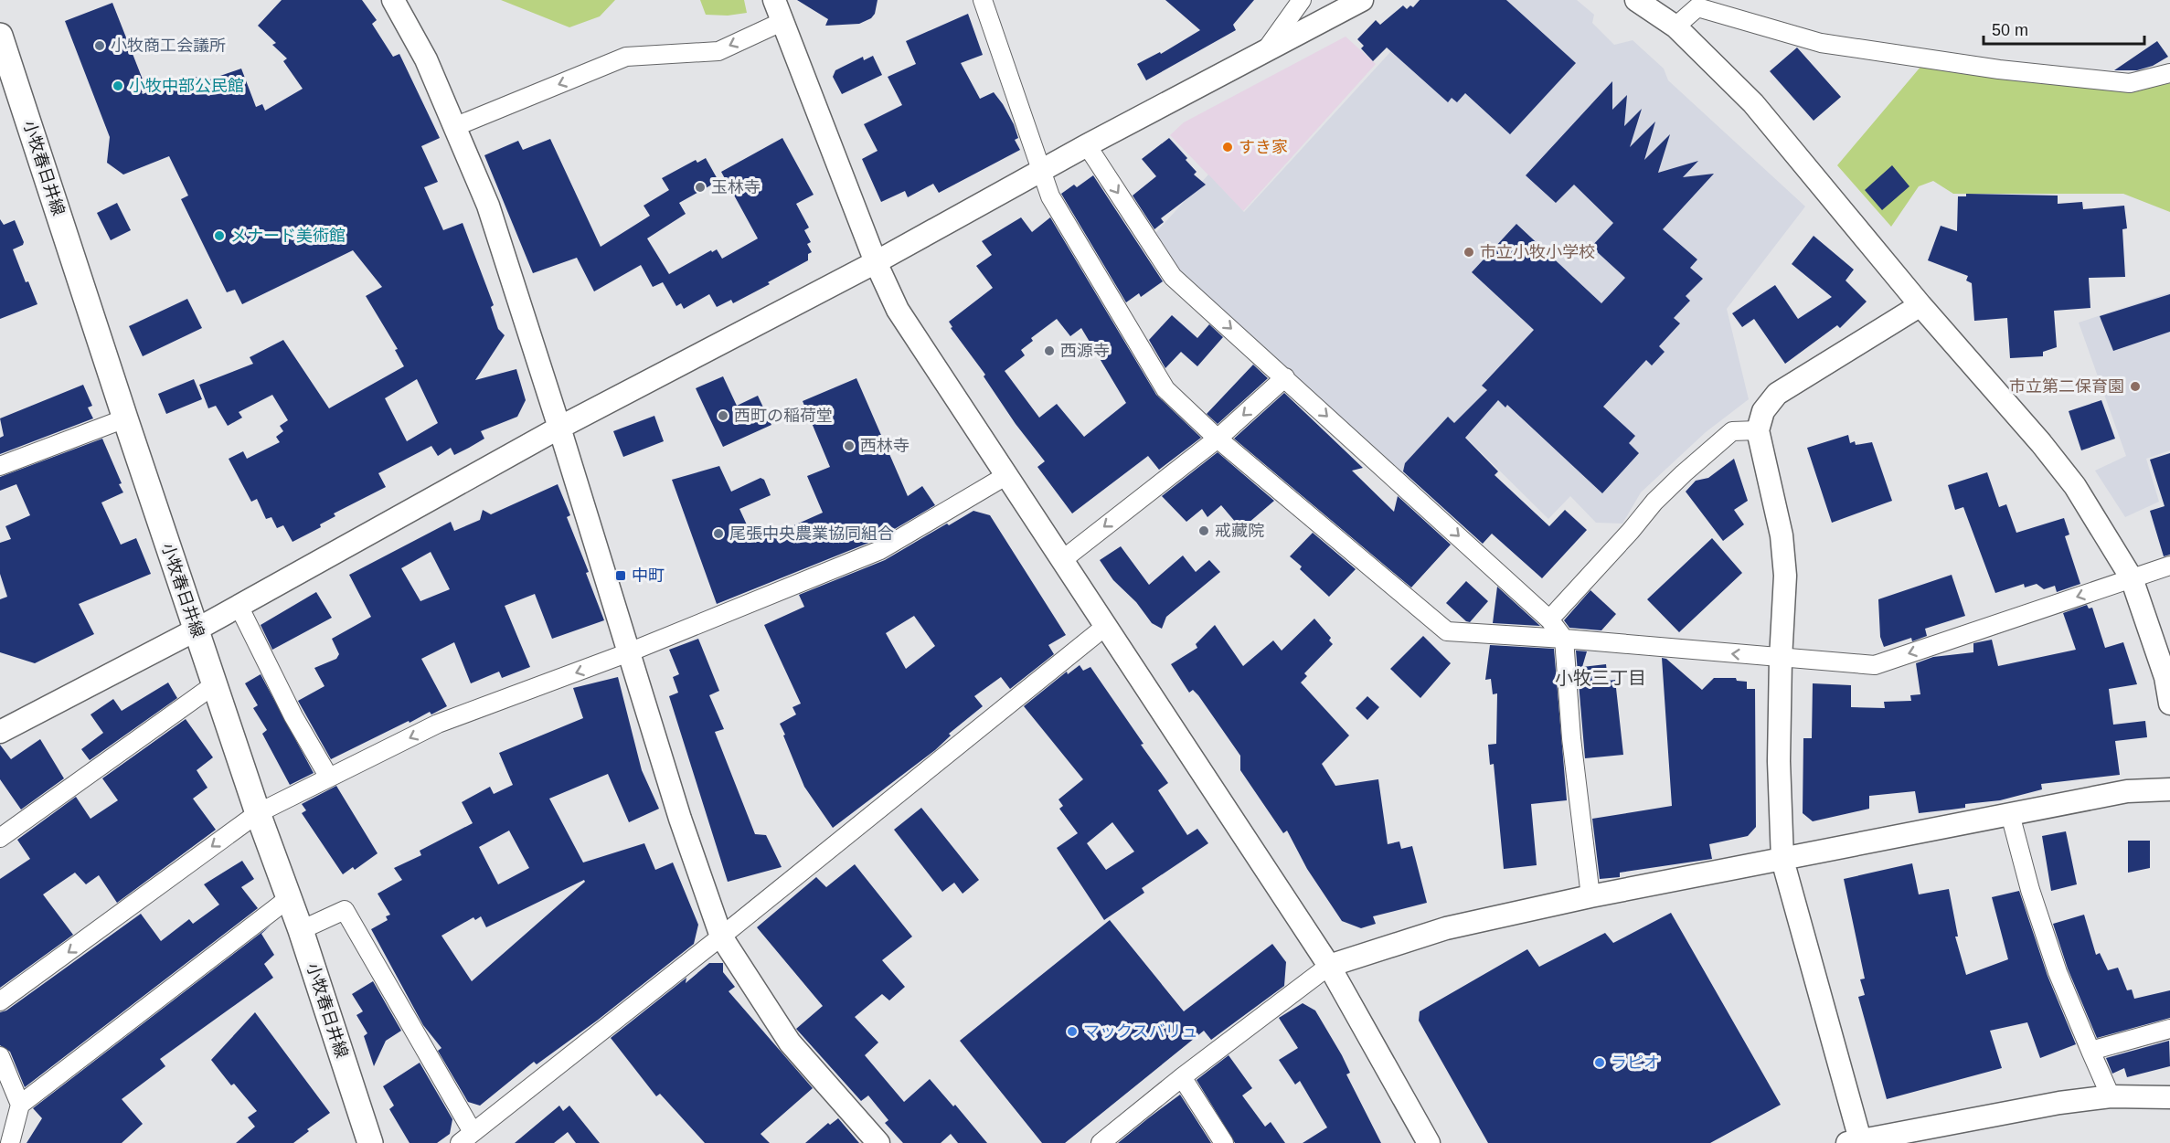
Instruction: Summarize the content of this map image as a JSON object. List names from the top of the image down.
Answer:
{
  "streets": {
    "main road": ["小牧春日井線"]
  },
  "districts": ["小牧三丁目"],
  "places": {
    "other": [
      "小牧商工会議所",
      "小牧中部公民館",
      "すき家",
      "玉林寺",
      "メナード美術館",
      "市立小牧小学校",
      "西源寺",
      "市立第二保育園",
      "西町の稲荷堂",
      "西林寺",
      "戒藏院",
      "尾張中央農業協同組合",
      "マックスバリュ",
      "ラピオ"
    ],
    "transit": ["中町"]
  },
  "scale_bar": "50 m"
}
